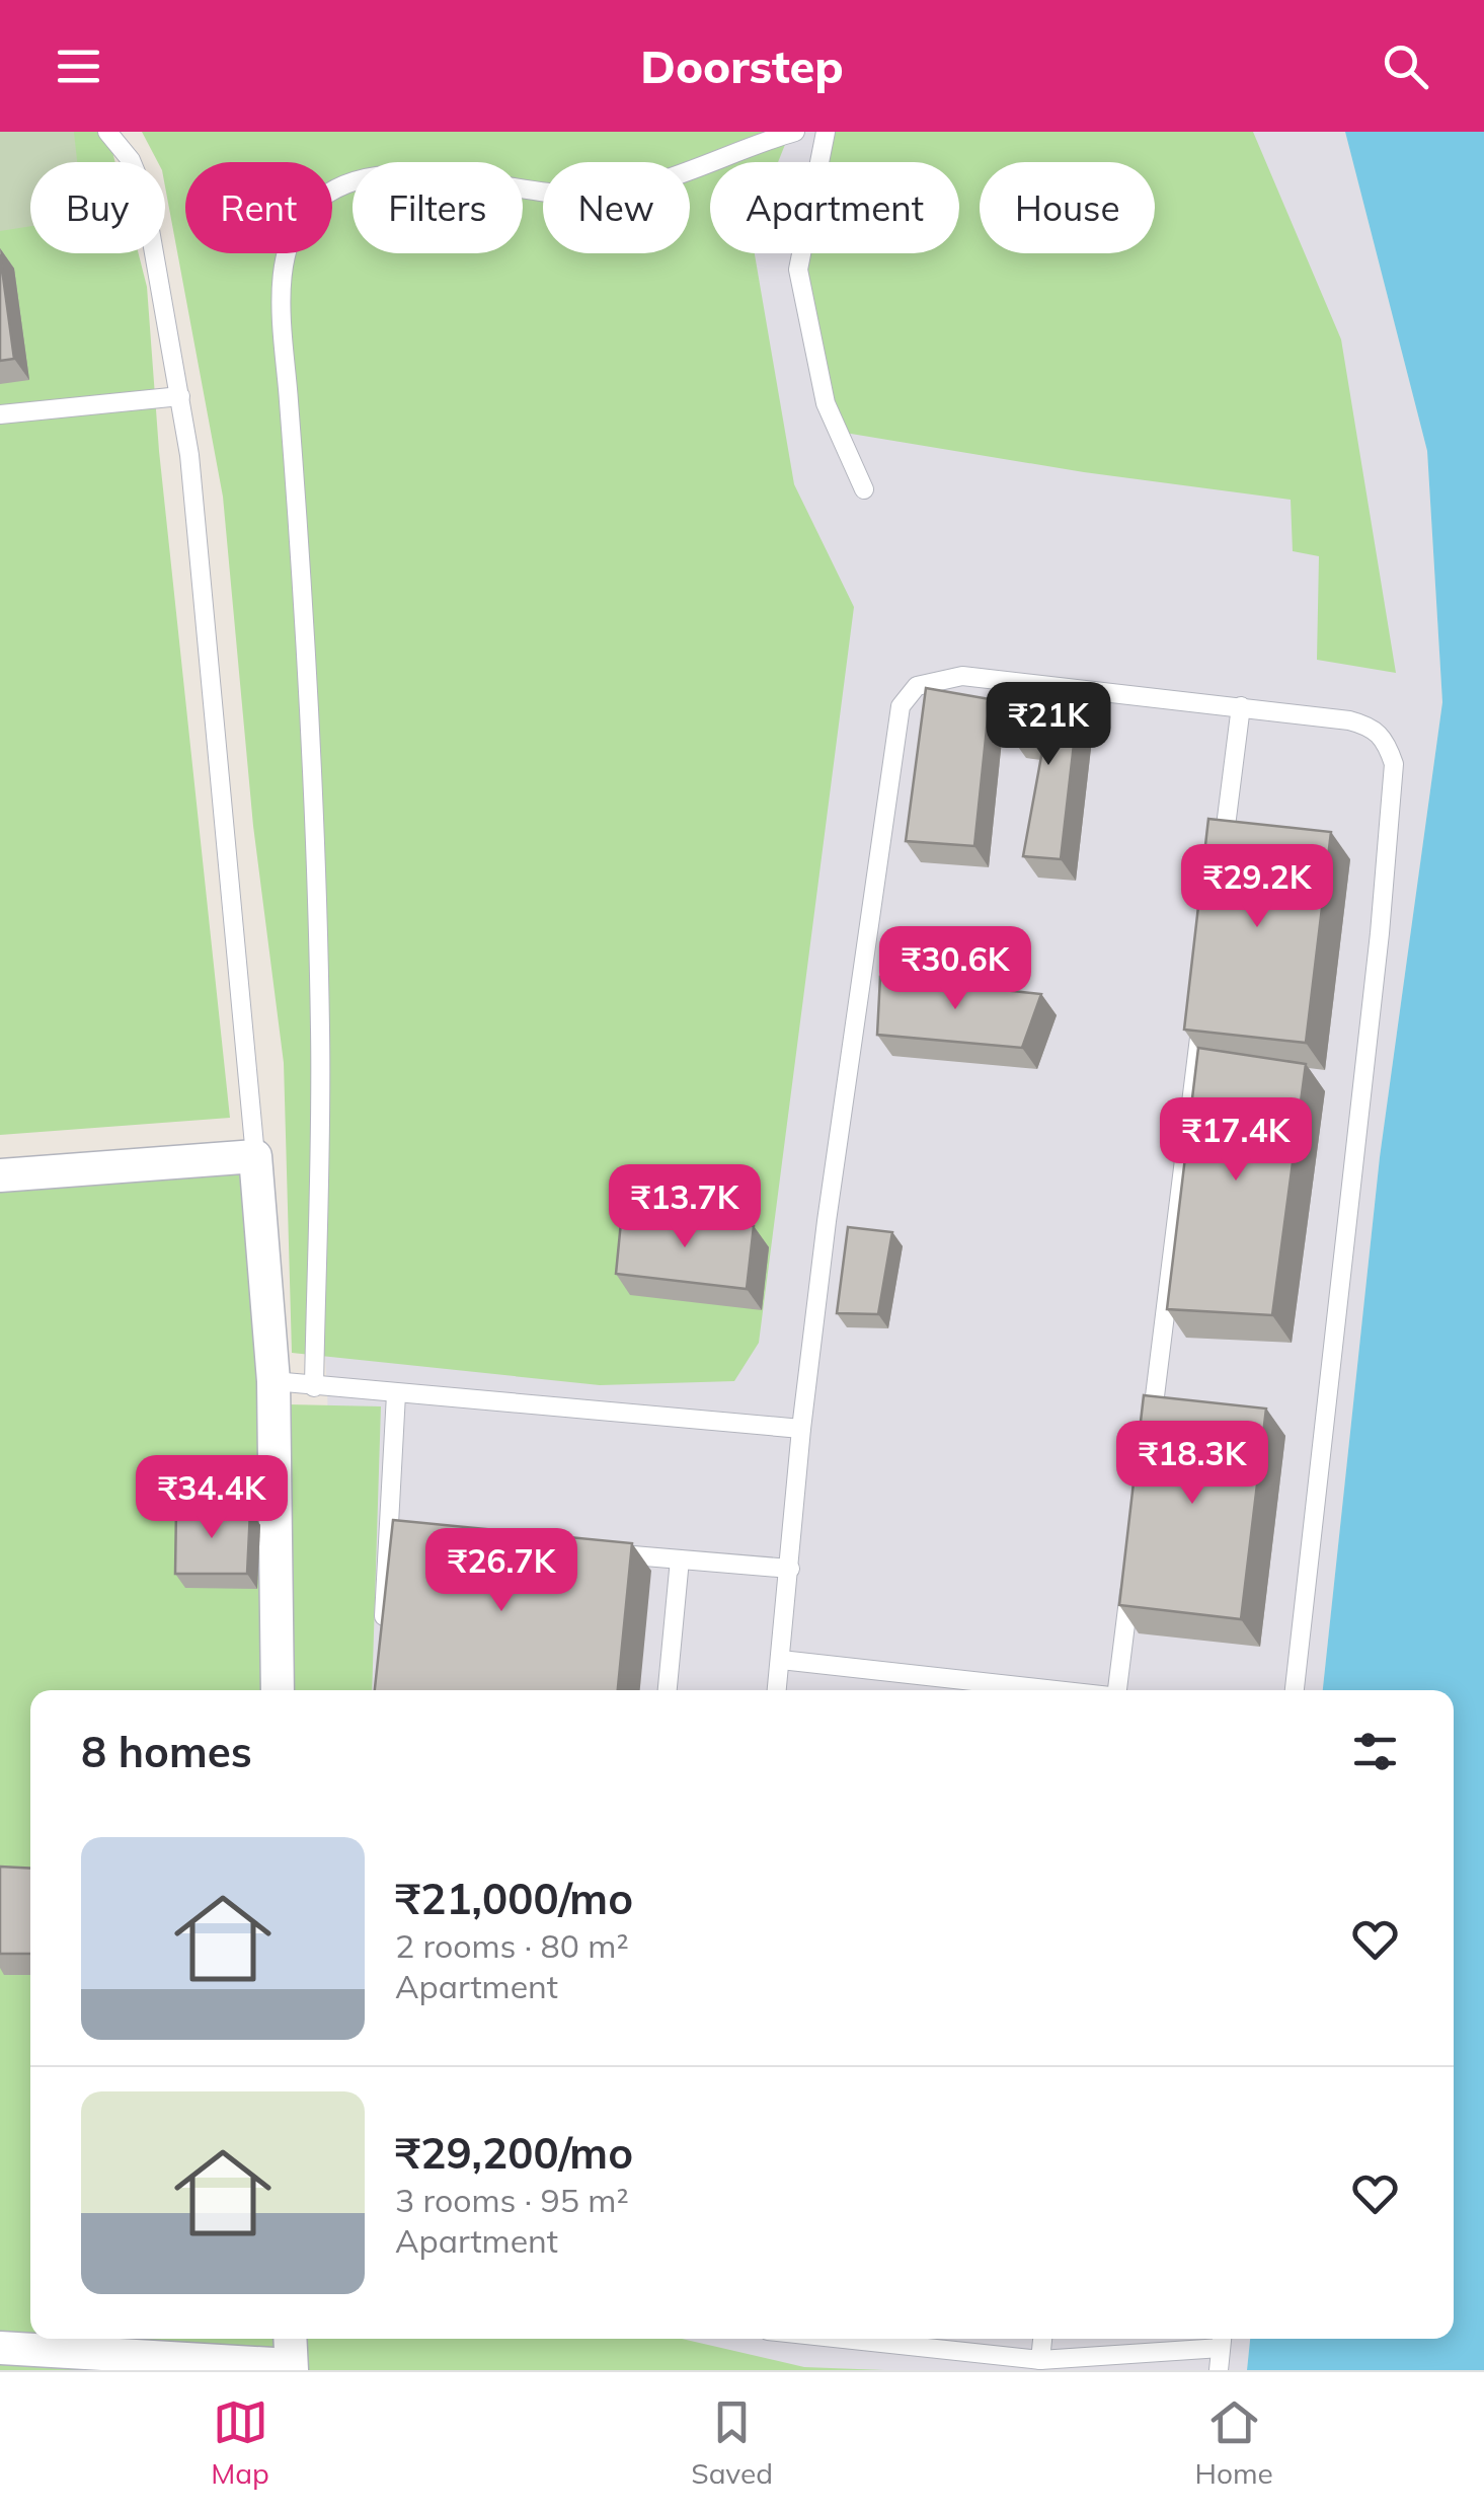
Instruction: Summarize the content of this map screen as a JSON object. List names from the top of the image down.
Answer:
{
  "page": {
    "header": "Doorstep",
    "chip": [
      "Buy",
      "Rent",
      "Filters",
      "New",
      "Apartment",
      "House"
    ],
    "price": [
      "₹21K",
      "₹29.2K",
      "₹30.6K",
      "₹17.4K",
      "₹13.7K",
      "₹18.3K",
      "₹34.4K",
      "₹26.7K"
    ],
    "heading": "8 homes",
    "list": [
      {
        "name": "₹21,000/mo",
        "note": "2 rooms · 80 m² · Apartment"
      },
      {
        "name": "₹29,200/mo",
        "note": "3 rooms · 95 m² · Apartment"
      }
    ],
    "tabs": ["Map", "Saved", "Home"]
  }
}
